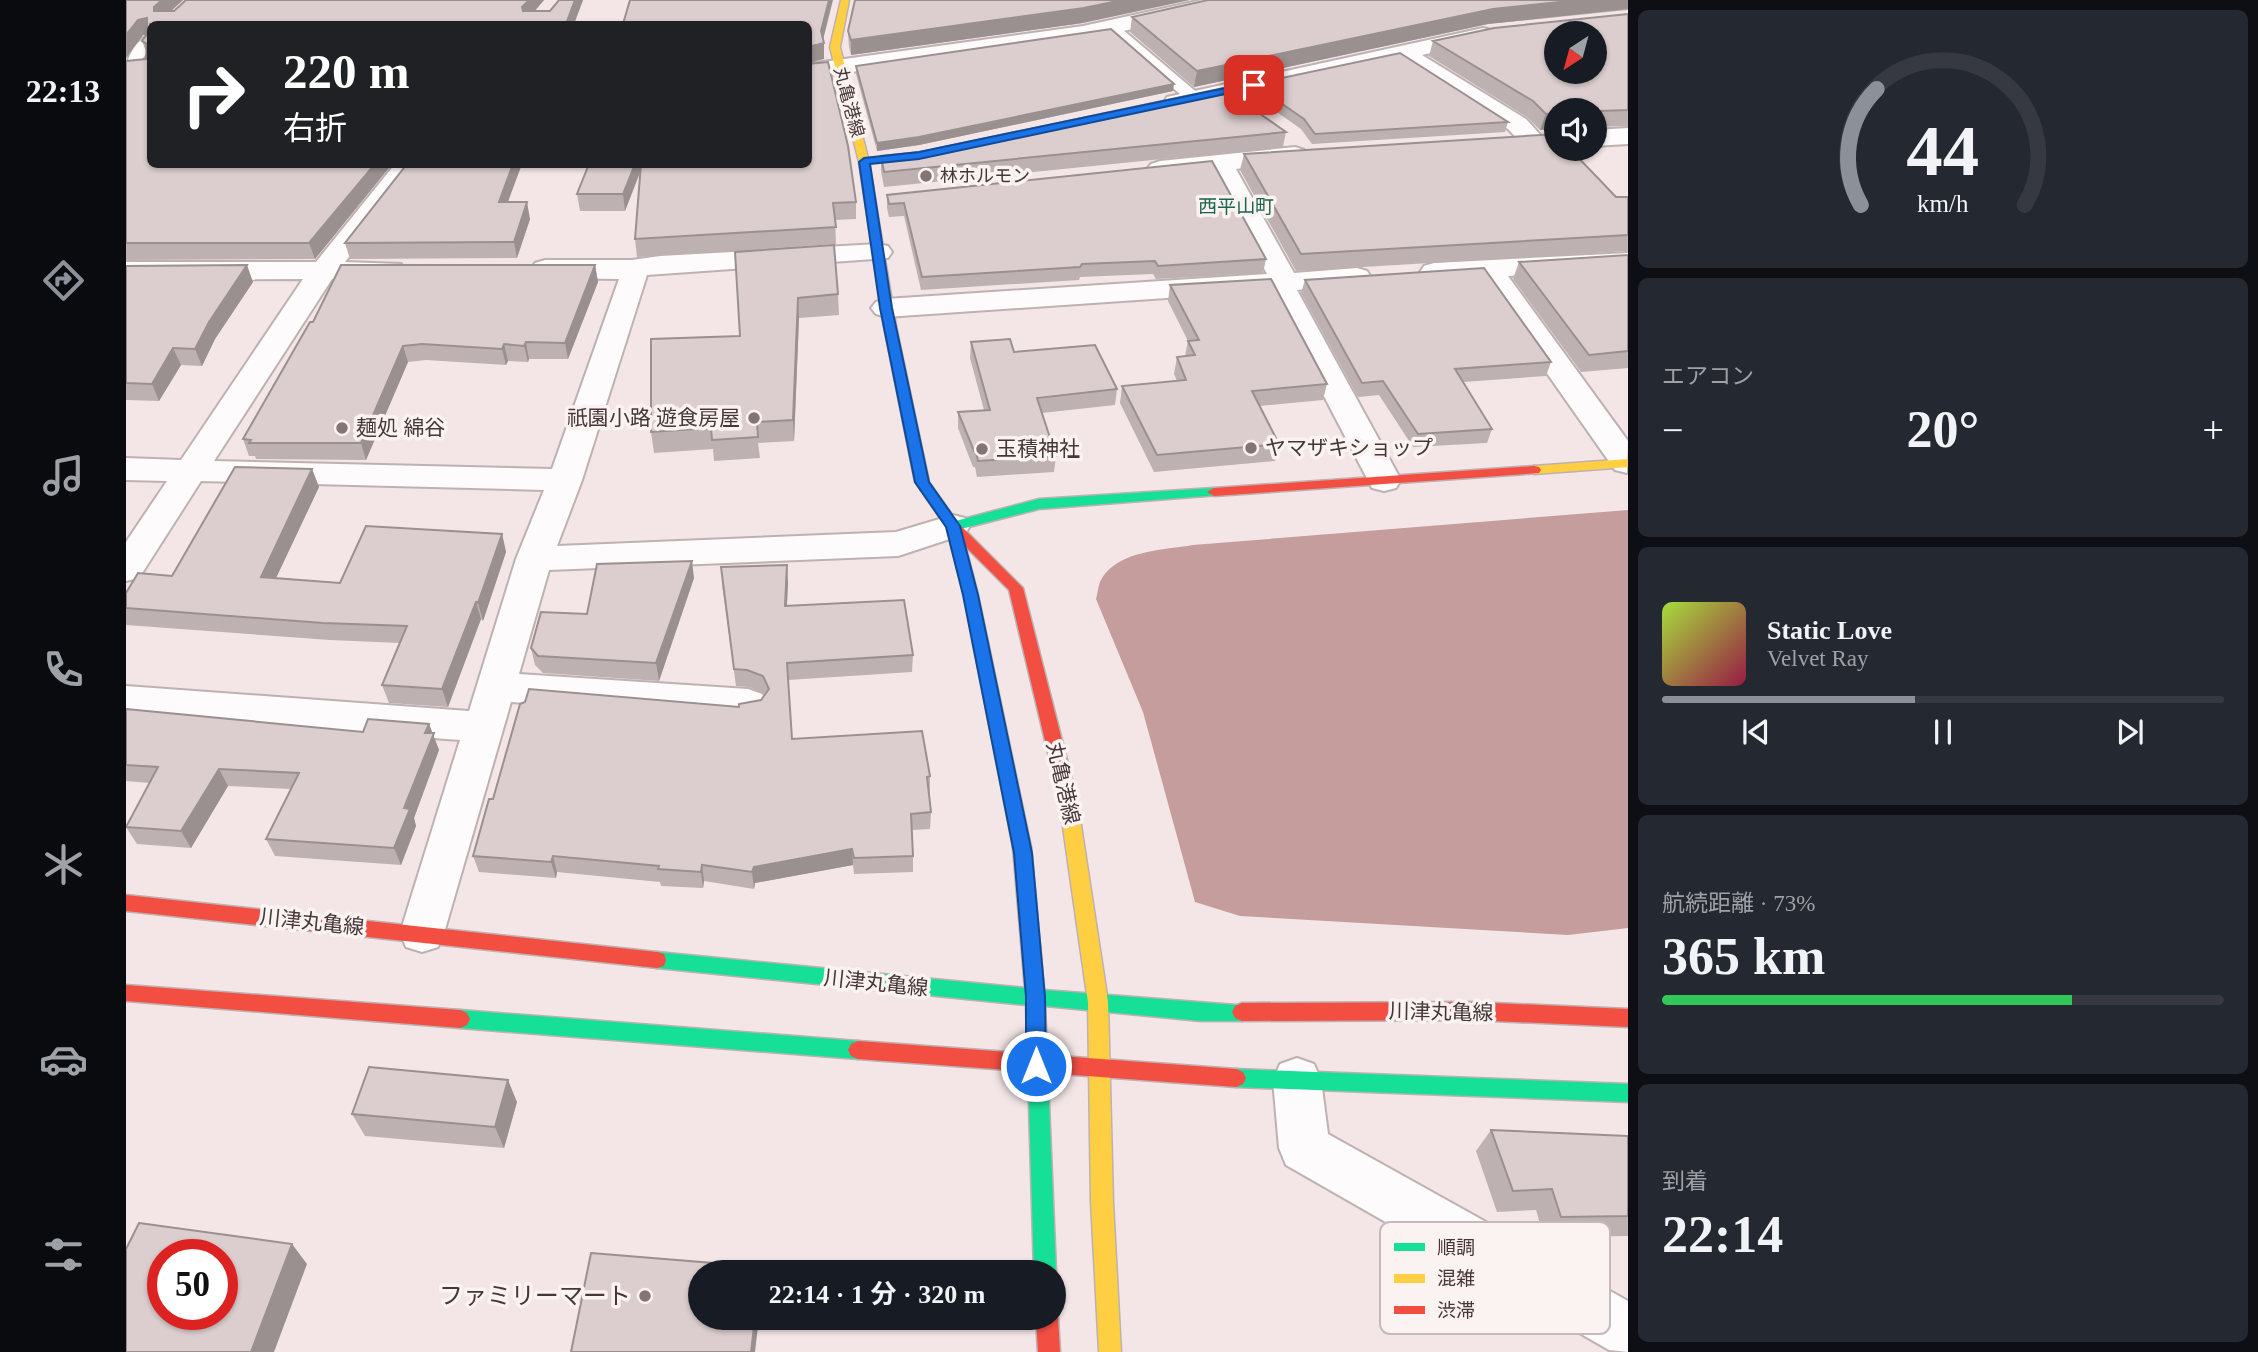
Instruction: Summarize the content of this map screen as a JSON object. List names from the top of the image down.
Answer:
{
  "streets": {
    "main road": ["丸亀港線", "川津丸亀線"]
  },
  "crossings": [
    ["丸亀港線", "川津丸亀線"]
  ],
  "districts": ["西平山町"],
  "places": [
    "林ホルモン",
    "祇園小路 遊食房屋",
    "麺処 綿谷",
    "ヤマザキショップ",
    "玉積神社",
    "ファミリーマート"
  ],
  "legend": ["順調", "混雑", "渋滞"],
  "north": "bottom left",
  "page": {
    "tabs": "22:13",
    "turn": ["220 m", "右折"],
    "tile": [
      "エアコン",
      ["航続距離 · 73%", "365 km"],
      ["到着", "22:14"]
    ],
    "heat": ["−", "20°", "+"],
    "song": ["Static Love", "Velvet Ray"],
    "limit": "50",
    "trip": "22:14 · 1 分 · 320 m",
    "gauge": ["44", "km/h"]
  }
}
